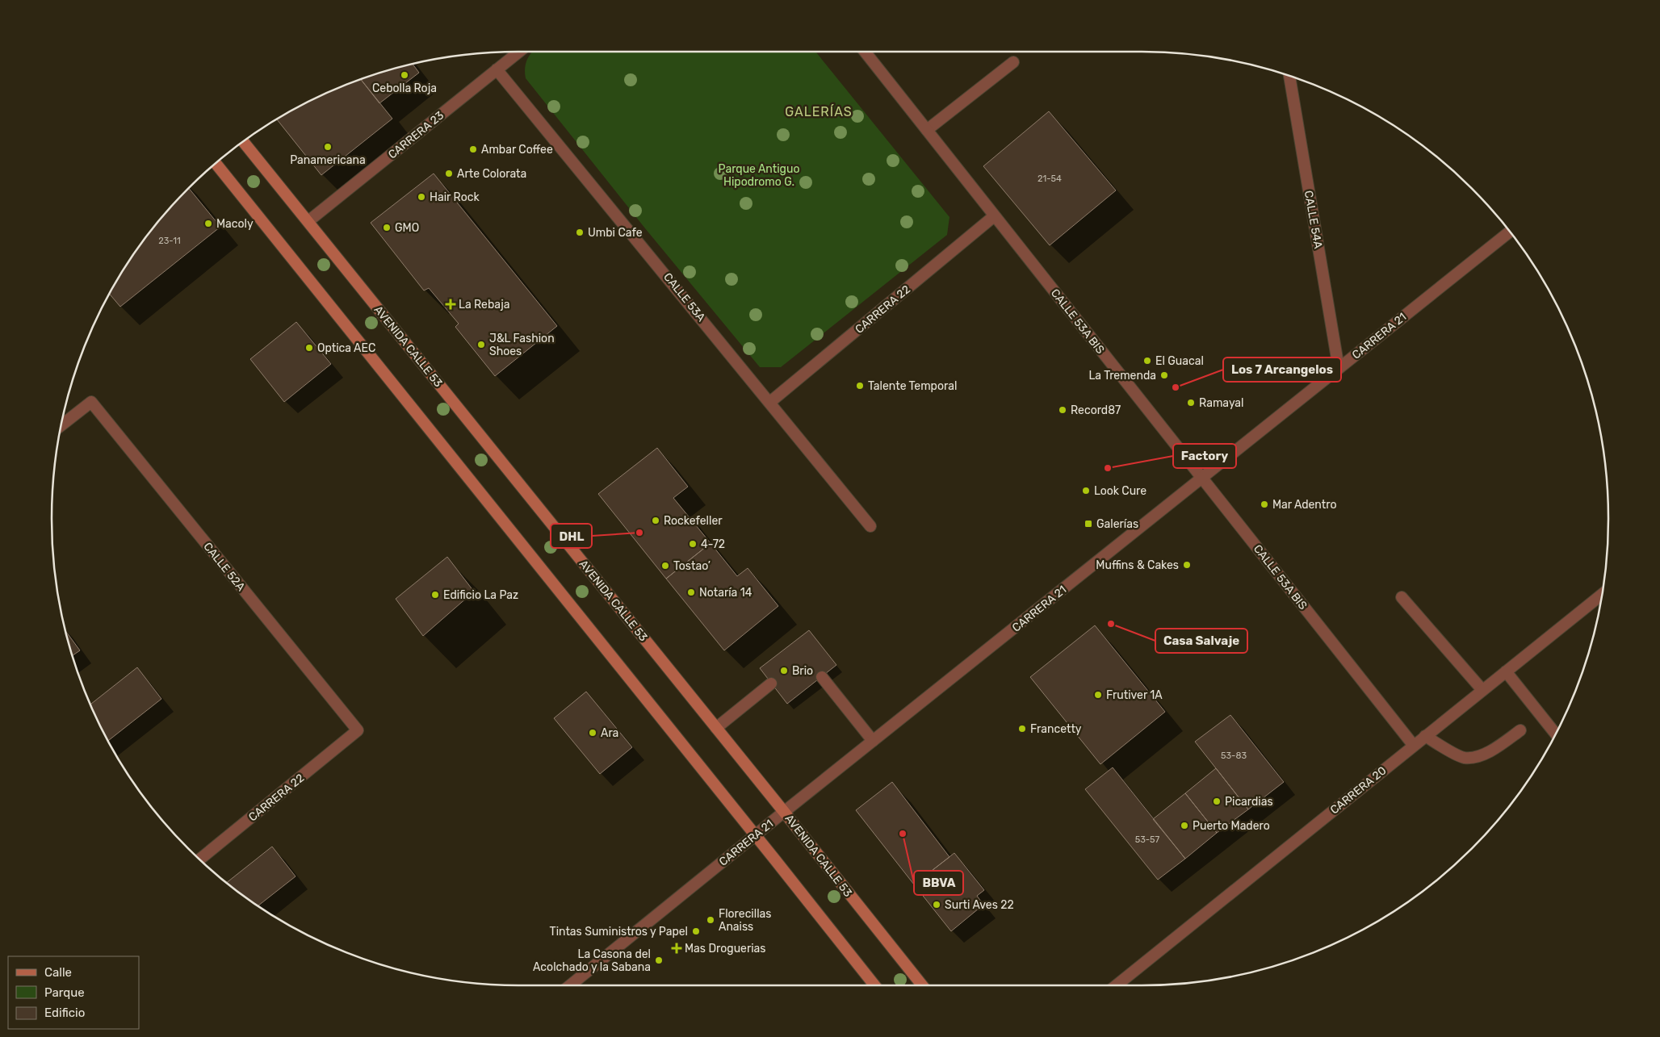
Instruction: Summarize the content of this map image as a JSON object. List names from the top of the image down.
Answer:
{
  "streets": {
    "main road": ["AVENIDA CALLE 53"],
    "street": [
      "CARRERA 23",
      "CALLE 54A",
      "CALLE 53A",
      "CARRERA 22",
      "CALLE 53A BIS",
      "CARRERA 21",
      "CALLE 52A",
      "CARRERA 20"
    ]
  },
  "crossings": [
    ["CARRERA 23", "CALLE 53A"],
    ["CARRERA 23", "AVENIDA CALLE 53"],
    ["CALLE 54A", "CARRERA 21"],
    ["CALLE 53A", "CARRERA 22"],
    ["CARRERA 22", "CALLE 53A BIS"],
    ["CARRERA 22", "CALLE 52A"],
    ["CALLE 53A BIS", "CARRERA 21"],
    ["CALLE 53A BIS", "CARRERA 20"],
    ["CARRERA 21", "AVENIDA CALLE 53"]
  ],
  "districts": ["GALERÍAS"],
  "parks": ["Parque Antiguo Hipodromo G."],
  "places": {
    "other": [
      "Cebolla Roja",
      "Panamericana",
      "Ambar Coffee",
      "Arte Colorata",
      "Hair Rock",
      "Macoly",
      "GMO",
      "Umbi Cafe",
      "J&L Fashion Shoes",
      "Optica AEC",
      "El Guacal",
      "La Tremenda",
      "Talente Temporal",
      "Los 7 Arcangelos",
      "Ramayal",
      "Record87",
      "Factory",
      "Look Cure",
      "Mar Adentro",
      "Rockefeller",
      "DHL",
      "4-72",
      "Muffins & Cakes",
      "Tostao’",
      "Notaría 14",
      "Edificio La Paz",
      "Casa Salvaje",
      "Brio",
      "Frutiver 1A",
      "Francetty",
      "Ara",
      "Picardias",
      "Puerto Madero",
      "BBVA",
      "Surti Aves 22",
      "Florecillas Anaiss",
      "Tintas Suministros y Papel",
      "La Casona del Acolchado y la Sabana"
    ],
    "health": ["La Rebaja", "Mas Droguerias"],
    "transit": ["Galerías"]
  },
  "house_numbers": [
    "21-54",
    "23-11",
    "53-83",
    "53-57"
  ],
  "legend": ["Calle", "Parque", "Edificio"]
}
